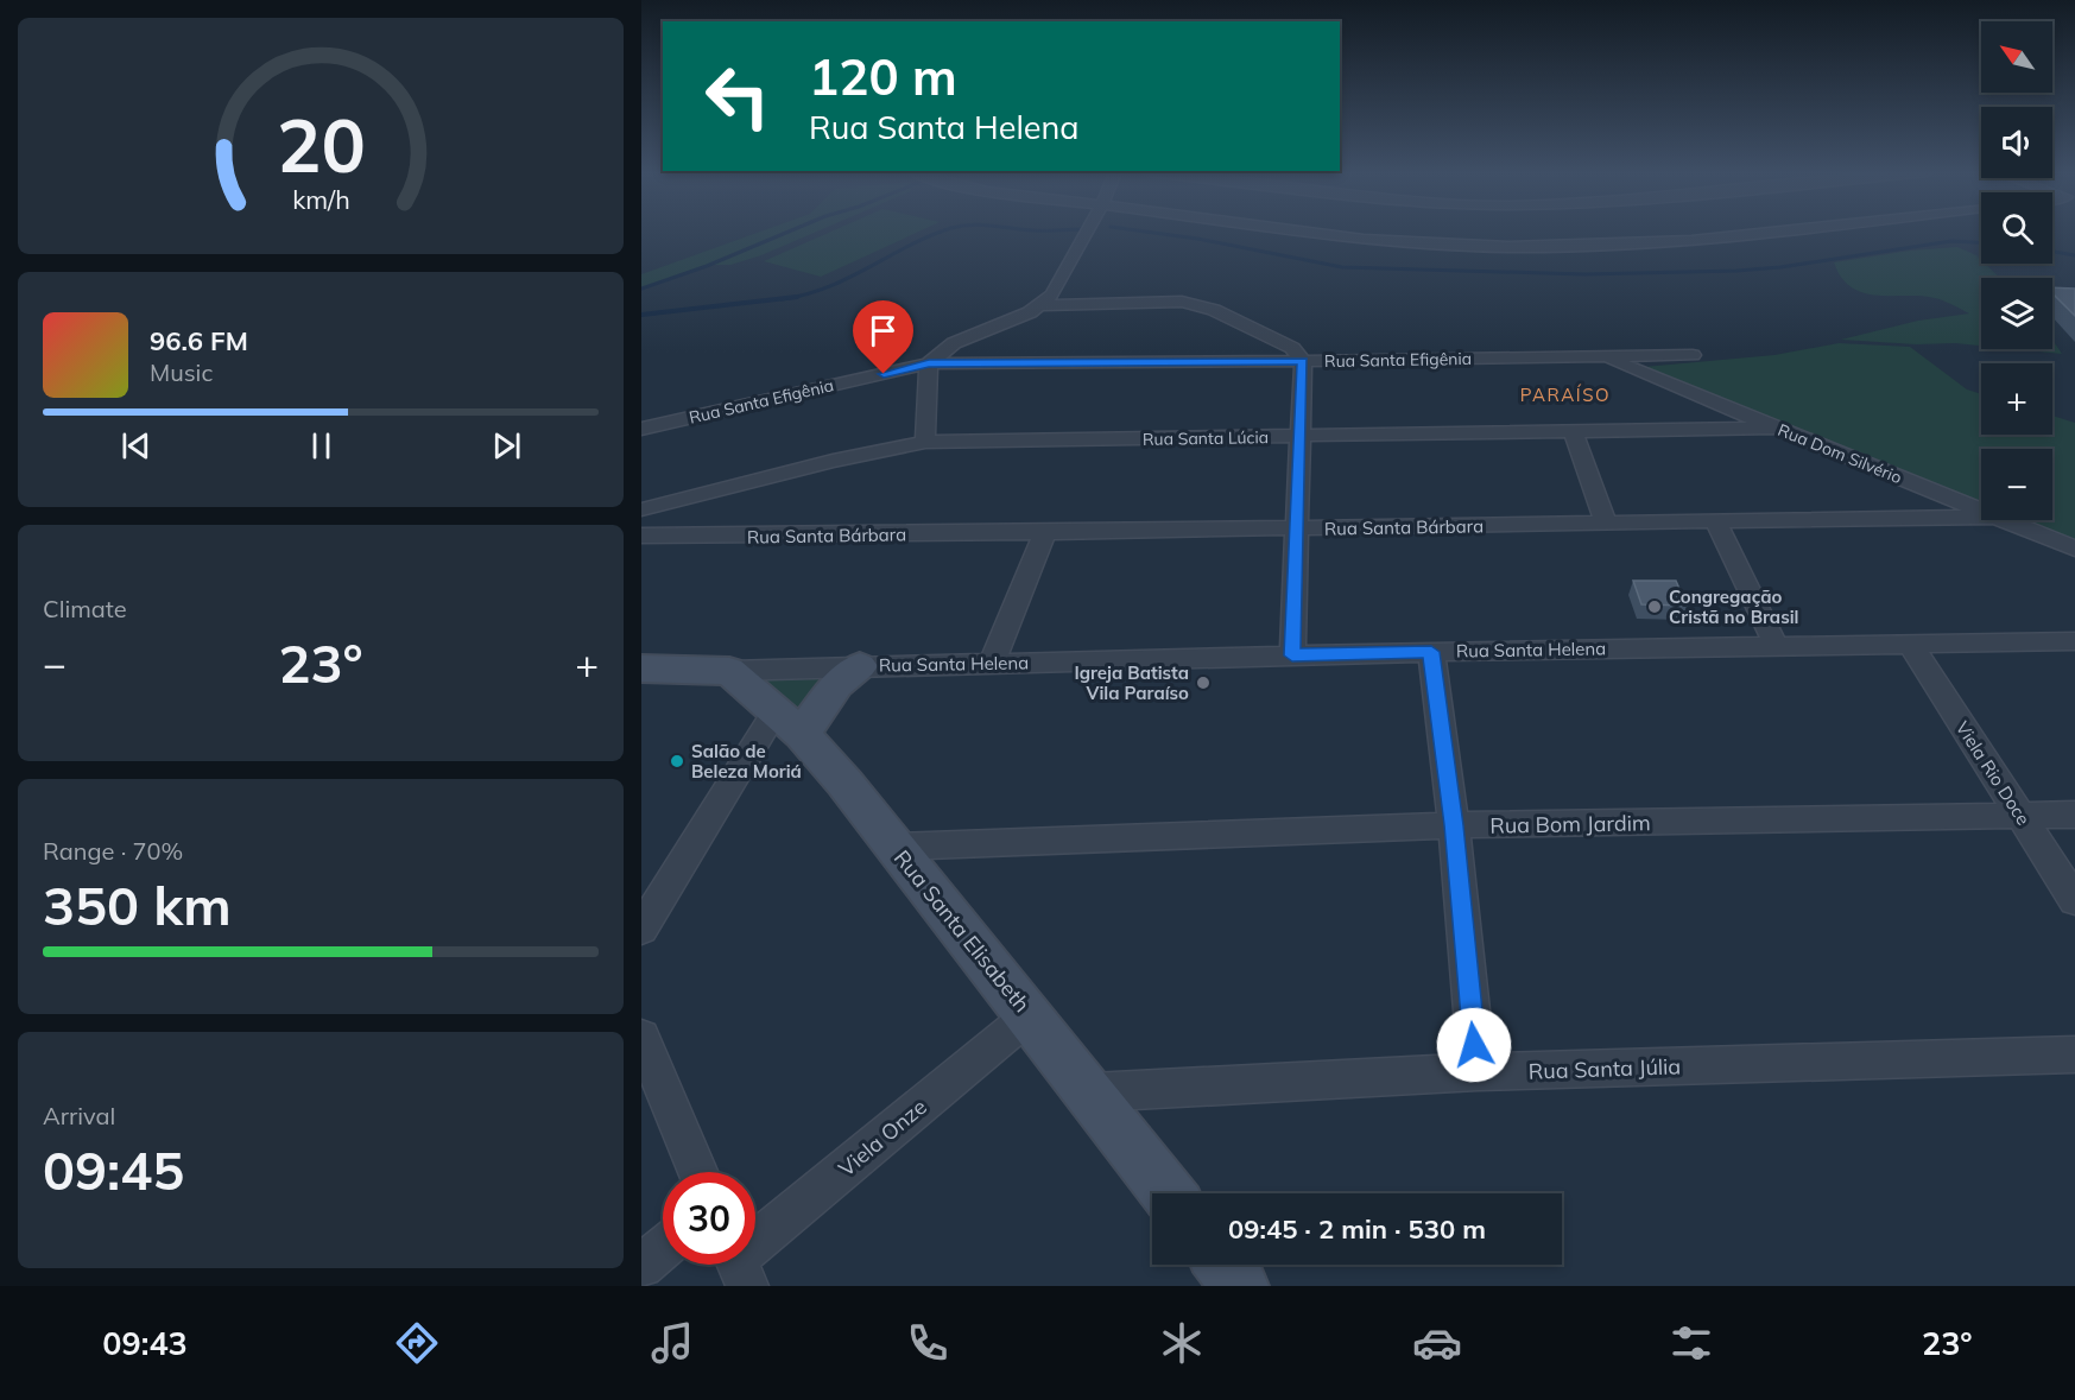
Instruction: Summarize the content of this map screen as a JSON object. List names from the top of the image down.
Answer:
{
  "streets": {
    "street": [
      "Rua Santa Efigênia",
      "Rua Santa Lúcia",
      "Rua Dom Silvério",
      "Rua Santa Bárbara",
      "Rua Santa Helena",
      "Viela Rio Doce",
      "Rua Bom Jardim",
      "Rua Santa Elisabeth",
      "Rua Santa Júlia",
      "Viela Onze"
    ]
  },
  "crossings": [
    ["Rua Santa Efigênia", "Rua Dom Silvério"],
    ["Rua Santa Lúcia", "Rua Dom Silvério"],
    ["Rua Santa Helena", "Viela Rio Doce"],
    ["Rua Santa Helena", "Rua Santa Elisabeth"],
    ["Viela Rio Doce", "Rua Bom Jardim"],
    ["Rua Bom Jardim", "Rua Santa Elisabeth"],
    ["Rua Santa Elisabeth", "Rua Santa Júlia"],
    ["Rua Santa Elisabeth", "Viela Onze"]
  ],
  "districts": ["PARAÍSO"],
  "places": ["Congregação Cristã no Brasil", "Igreja Batista Vila Paraíso", "Salão de Beleza Moriá"],
  "north": "top left",
  "page": {
    "map_buttons": ["+", "−"],
    "turn": ["120 m", "Rua Santa Helena"],
    "song": ["96.6 FM", "Music"],
    "tile": [
      "Climate",
      ["Range · 70%", "350 km"],
      ["Arrival", "09:45"]
    ],
    "heat": ["−", "23°", "+"],
    "limit": "30",
    "trip": "09:45 · 2 min · 530 m",
    "tabs": ["09:43", "23°"],
    "gauge": ["20", "km/h"]
  }
}
